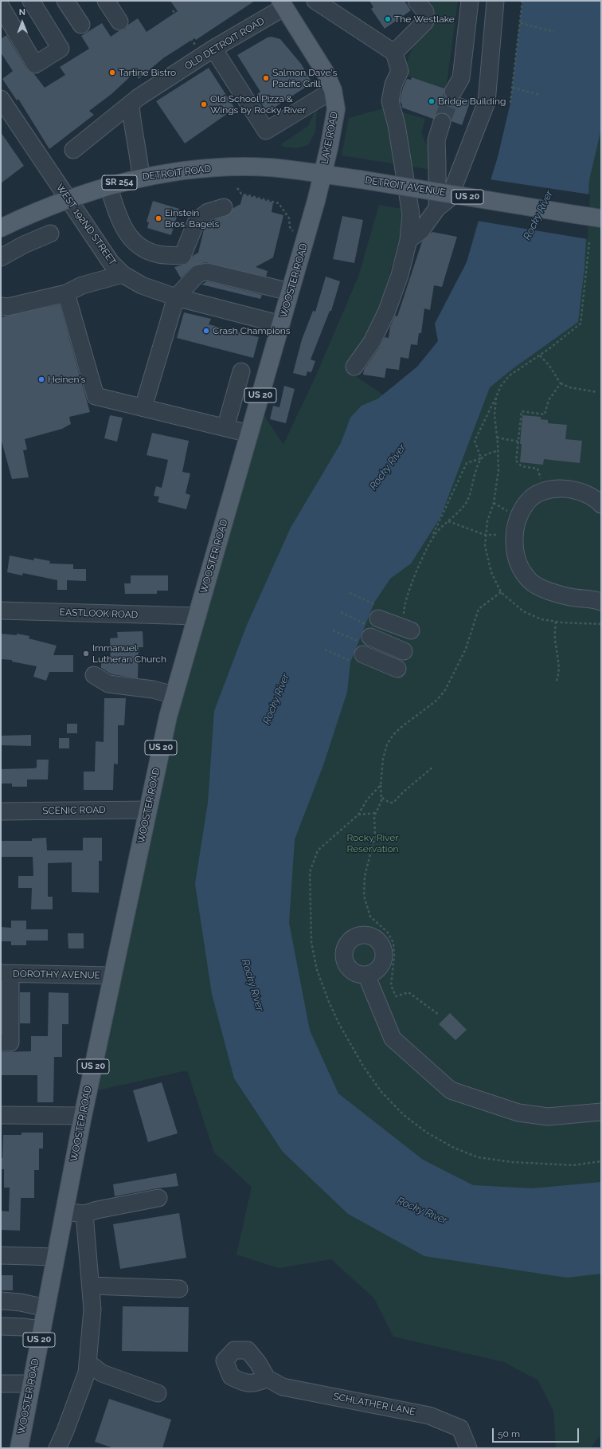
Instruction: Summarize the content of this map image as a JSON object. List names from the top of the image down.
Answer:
{
  "streets": {
    "main road": [
      "LAKE ROAD",
      "DETROIT ROAD",
      "SR 254",
      "DETROIT AVENUE",
      "US 20",
      "WOOSTER ROAD"
    ],
    "street": [
      "OLD DETROIT ROAD",
      "WEST 192ND STREET",
      "EASTLOOK ROAD",
      "SCENIC ROAD",
      "DOROTHY AVENUE",
      "SCHLATHER LANE"
    ]
  },
  "crossings": [
    ["OLD DETROIT ROAD", "LAKE ROAD"],
    ["LAKE ROAD", "DETROIT ROAD"],
    ["LAKE ROAD", "DETROIT AVENUE"],
    ["LAKE ROAD", "WOOSTER ROAD"],
    ["DETROIT ROAD", "DETROIT AVENUE"],
    ["DETROIT ROAD", "WEST 192ND STREET"],
    ["DETROIT ROAD", "WOOSTER ROAD"],
    ["DETROIT AVENUE", "WOOSTER ROAD"],
    ["WEST 192ND STREET", "WOOSTER ROAD"],
    ["WOOSTER ROAD", "EASTLOOK ROAD"],
    ["WOOSTER ROAD", "SCENIC ROAD"],
    ["WOOSTER ROAD", "DOROTHY AVENUE"]
  ],
  "water": ["Rocky River"],
  "parks": ["Rocky River Reservation"],
  "places": [
    "The Westlake",
    "Tartine Bistro",
    "Salmon Dave's Pacific Grill",
    "Bridge Building",
    "Old School Pizza & Wings by Rocky River",
    "Einstein Bros. Bagels",
    "Crash Champions",
    "Heinen's",
    "Immanuel Lutheran Church"
  ],
  "scale_bar": "50 m",
  "north": "top"
}
